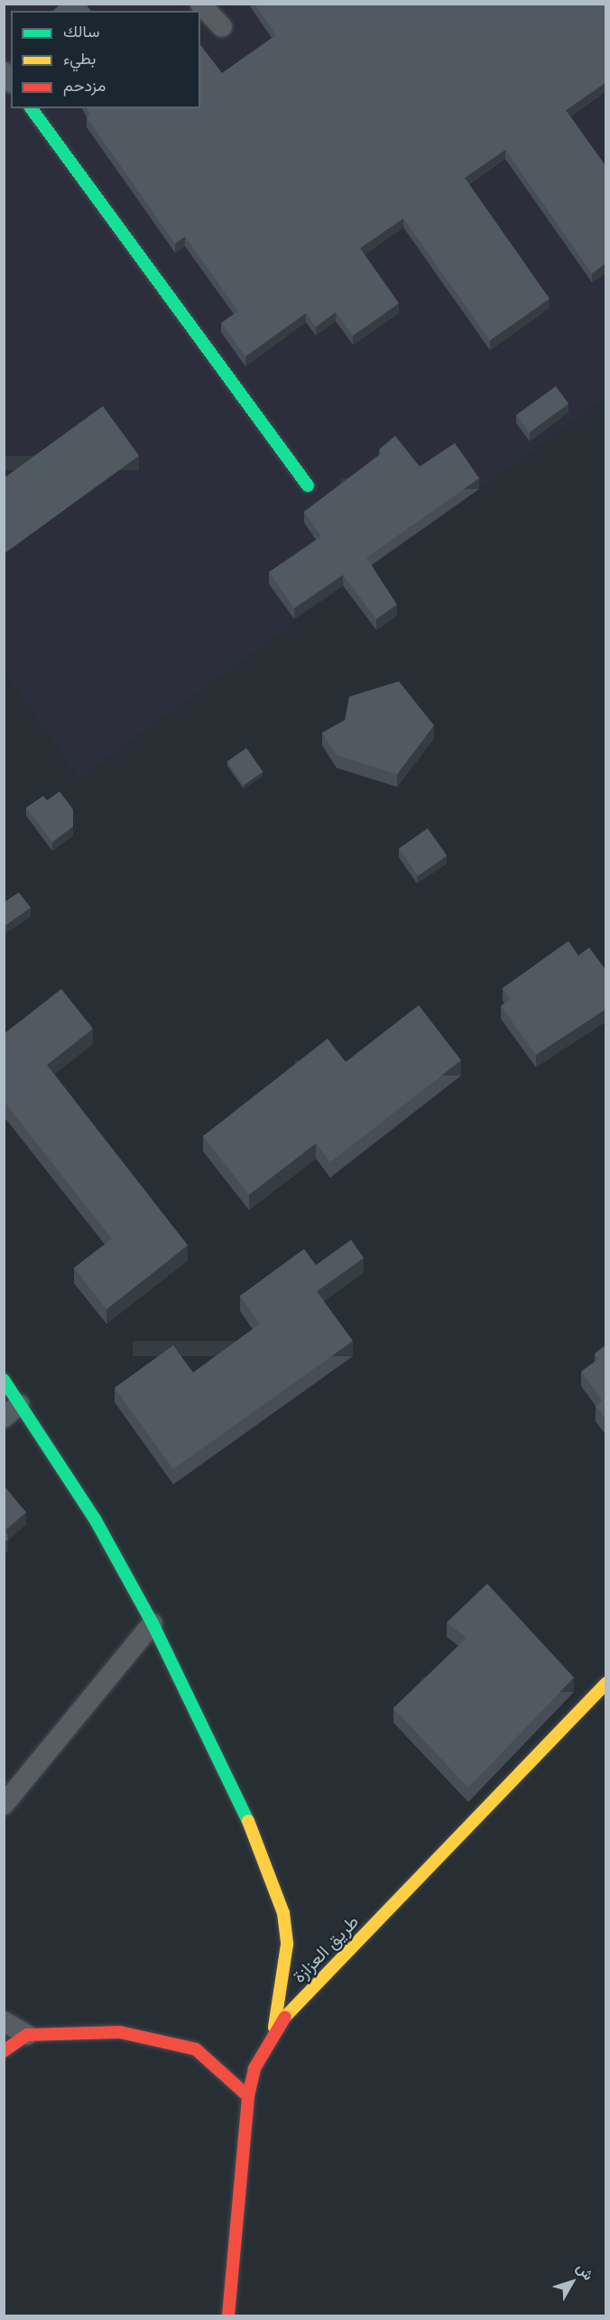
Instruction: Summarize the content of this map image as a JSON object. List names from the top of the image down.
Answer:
{
  "streets": {
    "street": ["طريق العزازة"]
  },
  "legend": ["سالك", "بطيء", "مزدحم"],
  "north": "top right"
}
